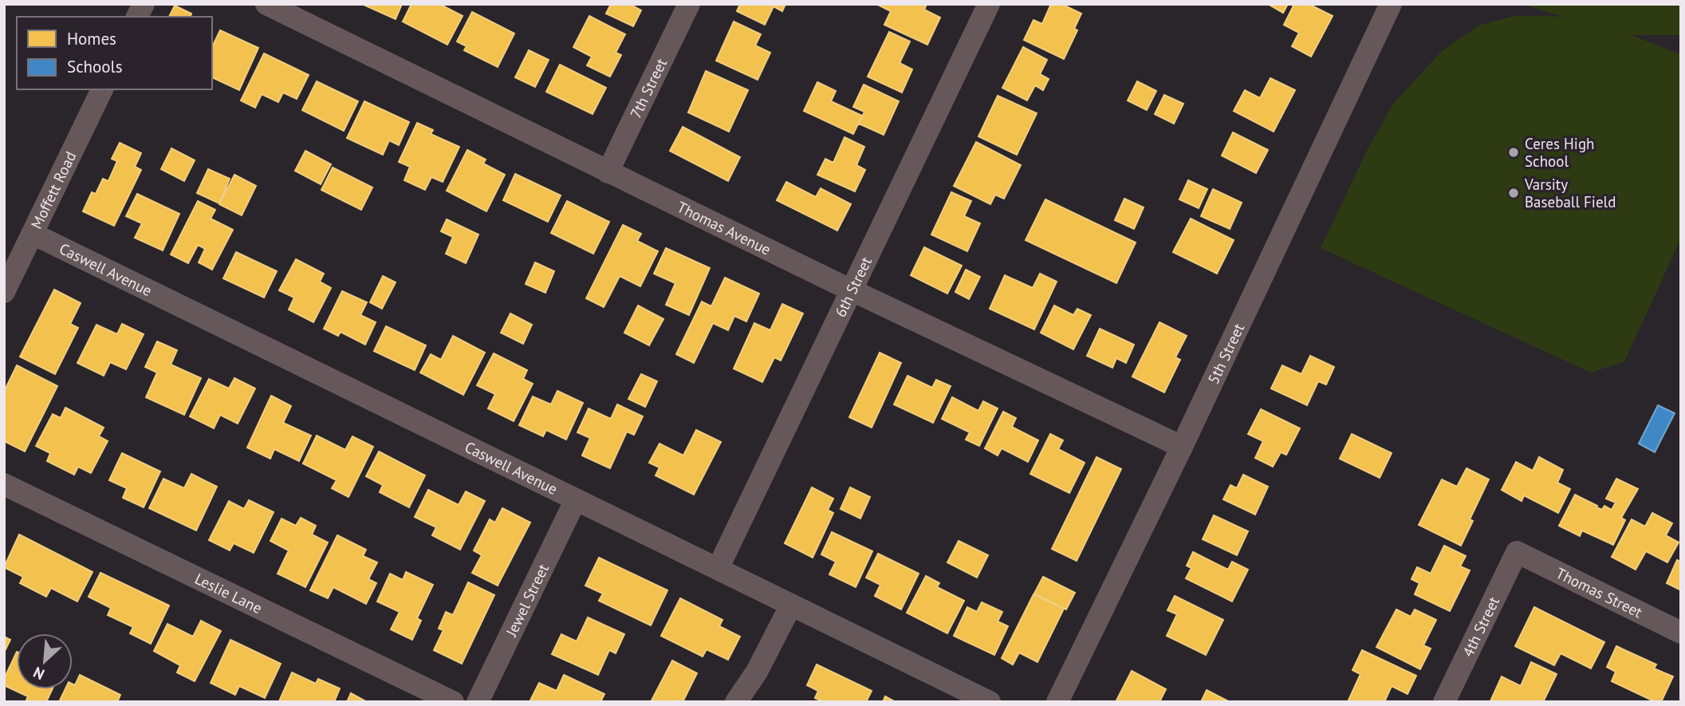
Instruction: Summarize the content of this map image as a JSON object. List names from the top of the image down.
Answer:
{
  "streets": {
    "street": [
      "7th Street",
      "Moffett Road",
      "Thomas Avenue",
      "Caswell Avenue",
      "6th Street",
      "5th Street",
      "Thomas Street",
      "Leslie Lane",
      "Jewel Street",
      "4th Street"
    ]
  },
  "crossings": [
    ["7th Street", "Thomas Avenue"],
    ["Moffett Road", "Caswell Avenue"],
    ["Thomas Avenue", "6th Street"],
    ["Thomas Avenue", "5th Street"],
    ["Caswell Avenue", "6th Street"],
    ["Caswell Avenue", "Jewel Street"],
    ["Thomas Street", "4th Street"]
  ],
  "places": ["Ceres High School", "Varsity Baseball Field"],
  "legend": ["Homes", "Schools"],
  "north": "bottom left"
}
